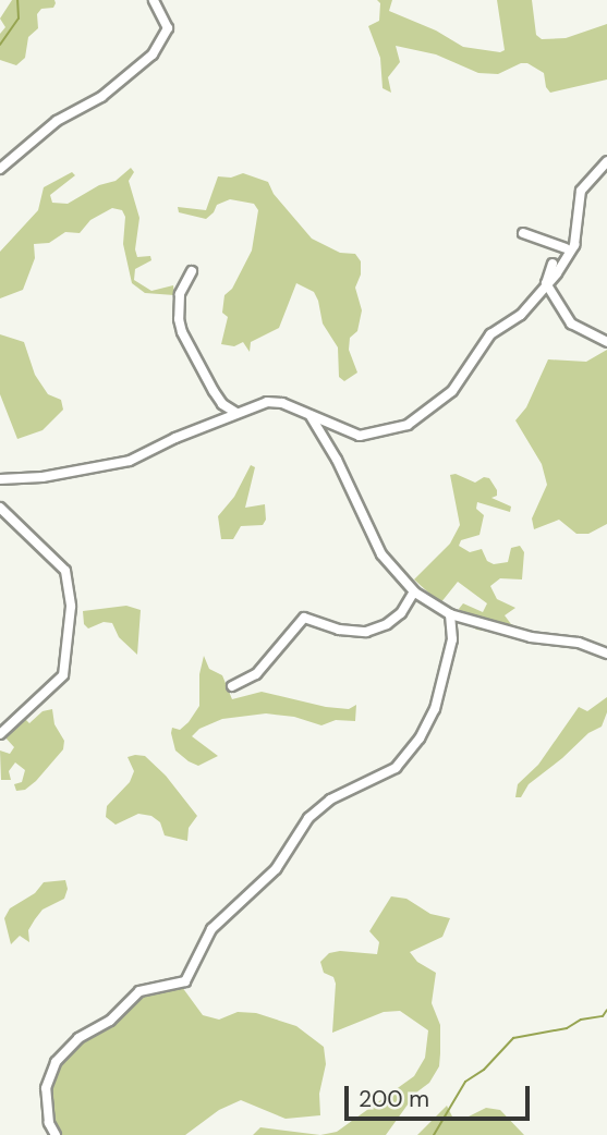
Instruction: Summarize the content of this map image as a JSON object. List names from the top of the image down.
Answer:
{
  "scale_bar": "200 m"
}
